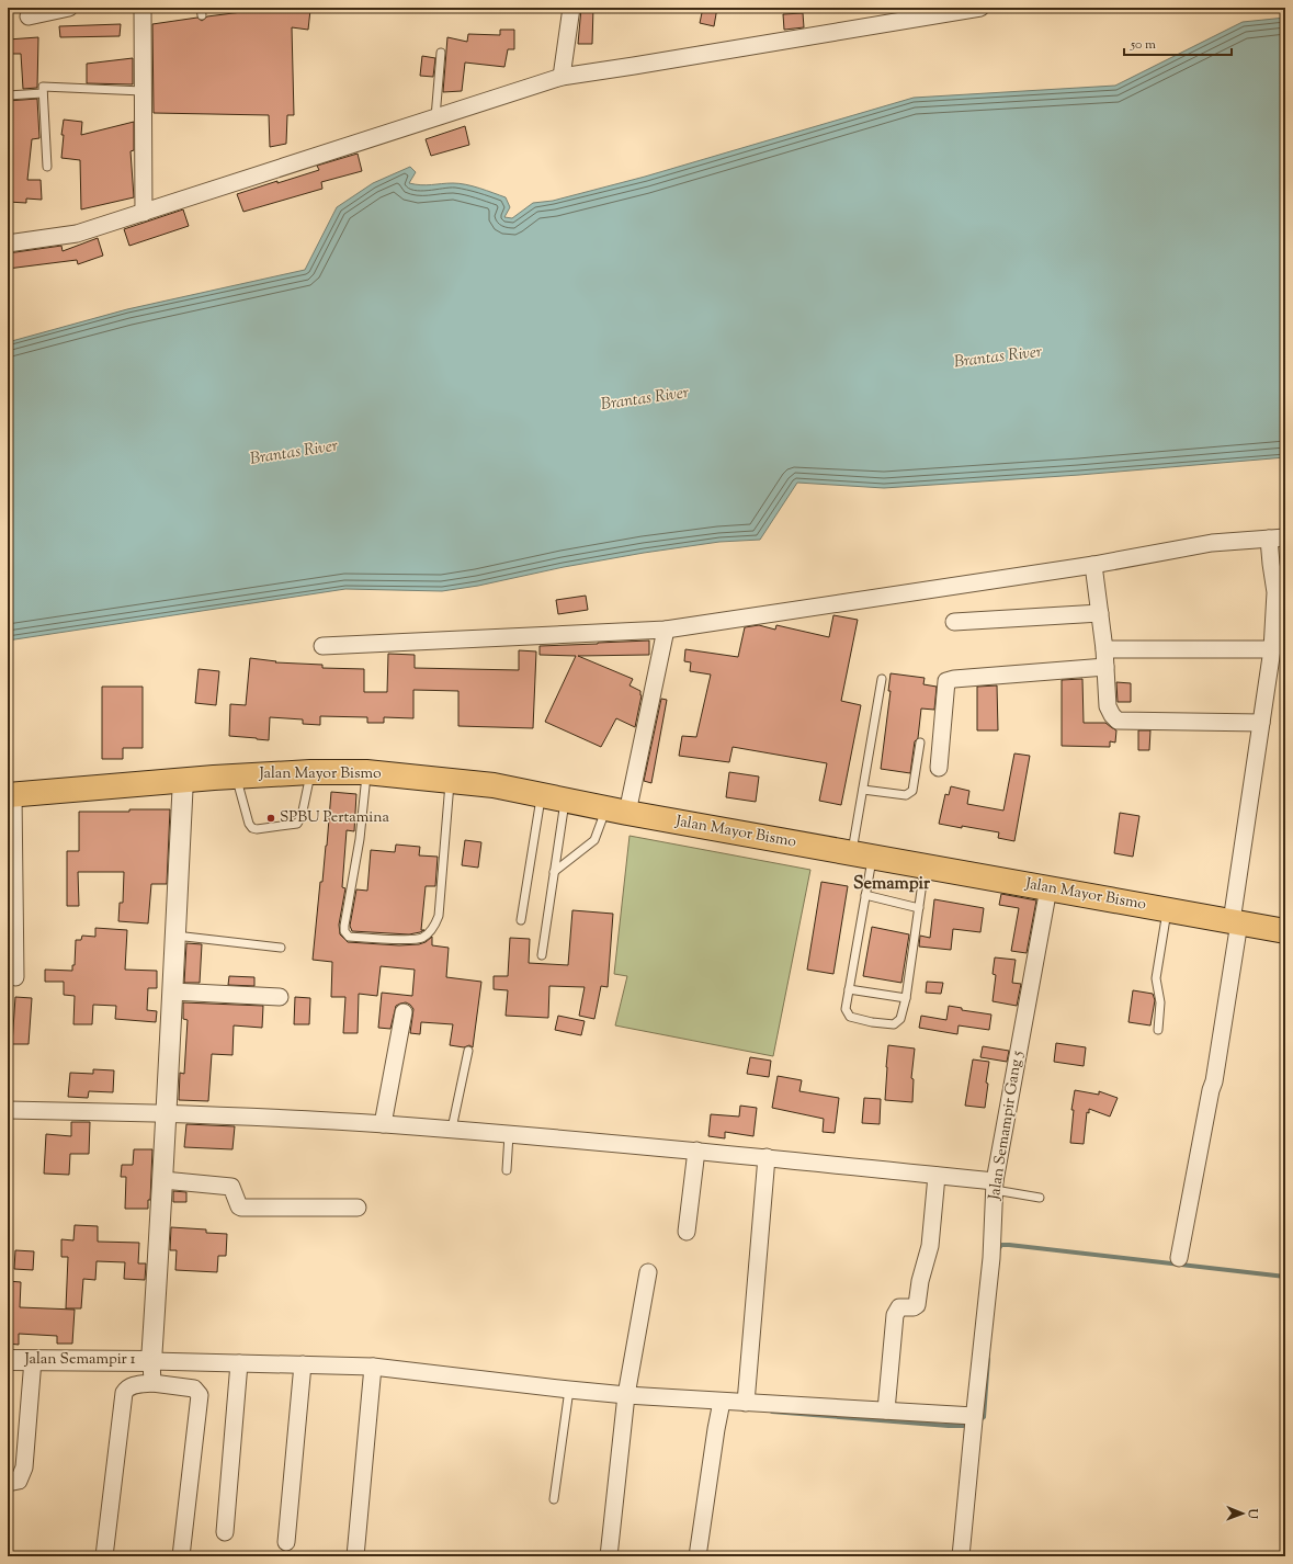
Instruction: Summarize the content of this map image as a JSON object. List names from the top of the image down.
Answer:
{
  "streets": {
    "main road": ["Jalan Mayor Bismo"],
    "street": ["Jalan Semampir Gang 5", "Jalan Semampir 1"]
  },
  "crossings": [
    ["Jalan Mayor Bismo", "Jalan Semampir Gang 5"]
  ],
  "districts": ["Semampir"],
  "water": ["Brantas River"],
  "places": ["SPBU Pertamina"],
  "scale_bar": "50 m",
  "north": "right"
}
